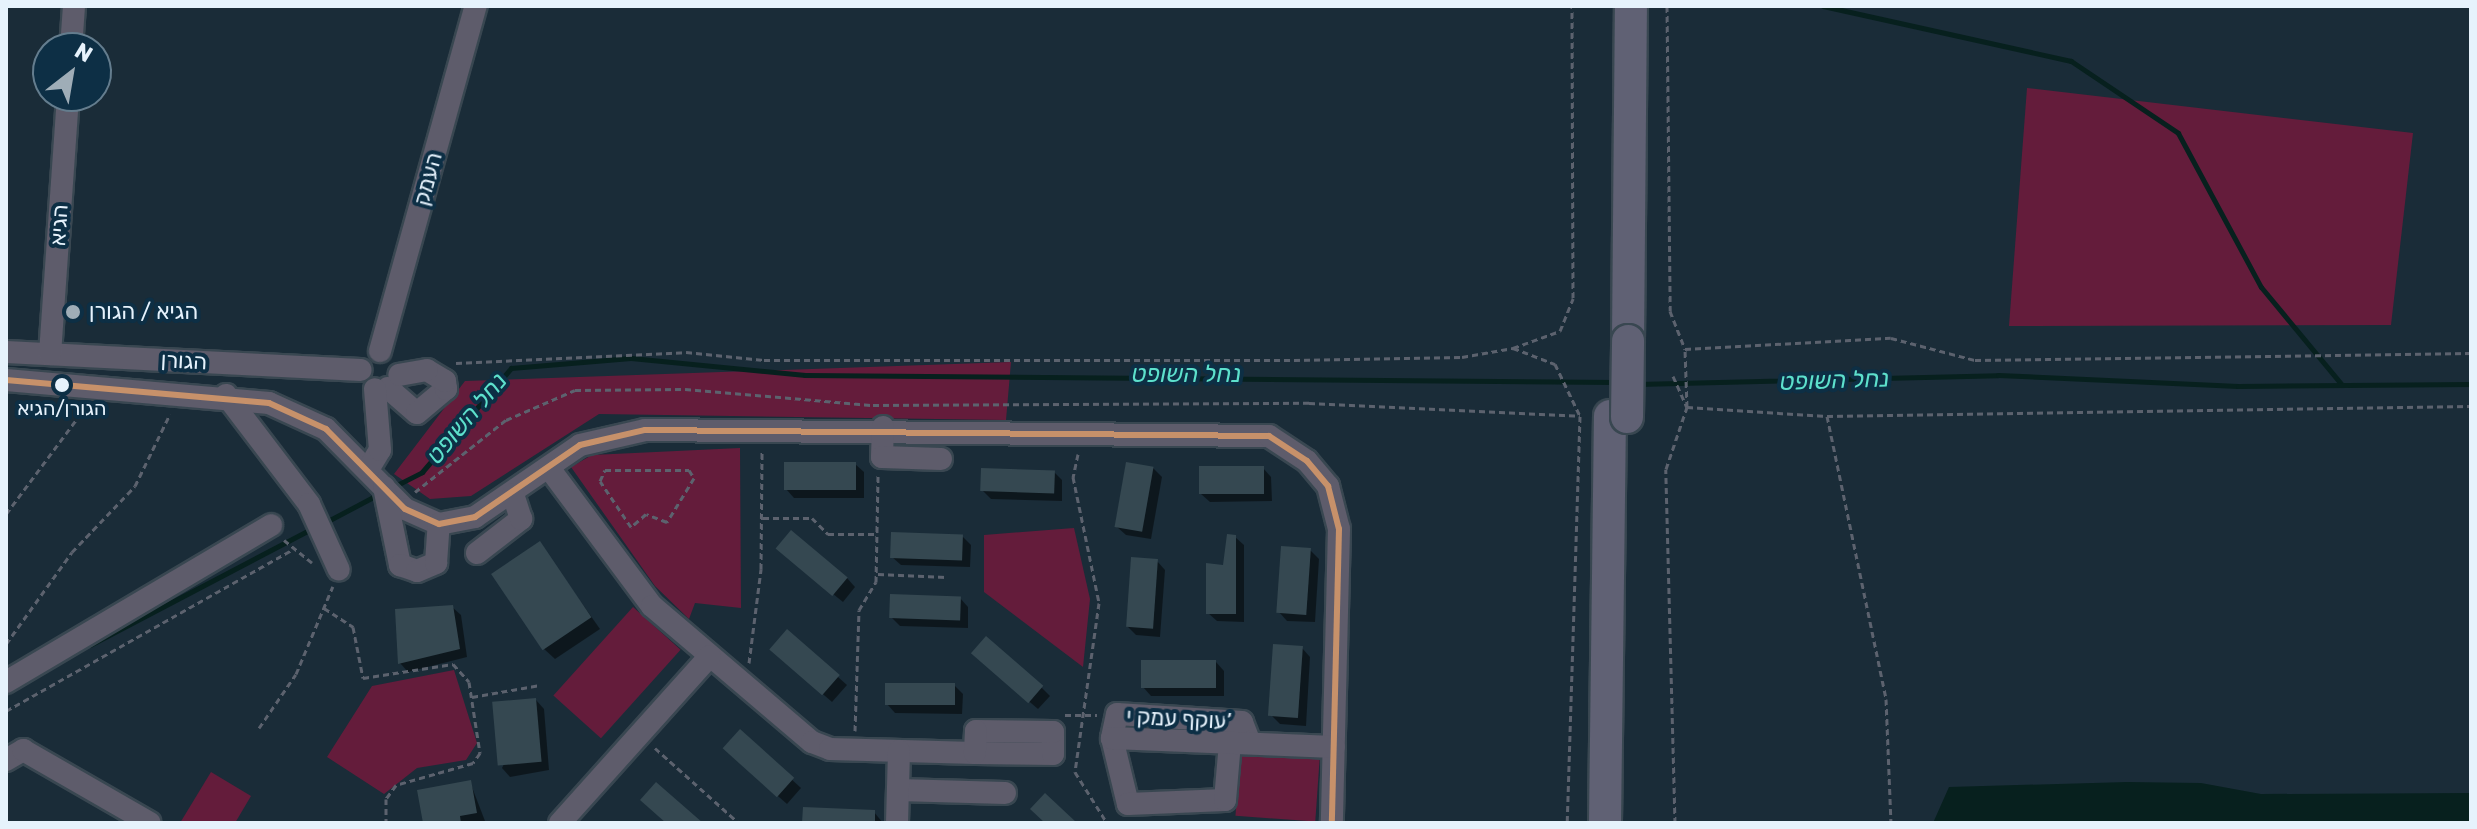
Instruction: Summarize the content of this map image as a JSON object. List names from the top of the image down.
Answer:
{
  "streets": {
    "street": [
      "העמק",
      "הגיא",
      "הגורן",
      "עוקף עמק י’"
    ]
  },
  "crossings": [
    ["העמק", "הגורן"],
    ["הגיא", "הגורן"]
  ],
  "water": ["נחל השופט"],
  "places": ["הגיא / הגורן", "הגורן/הגיא"],
  "north": "top right"
}
